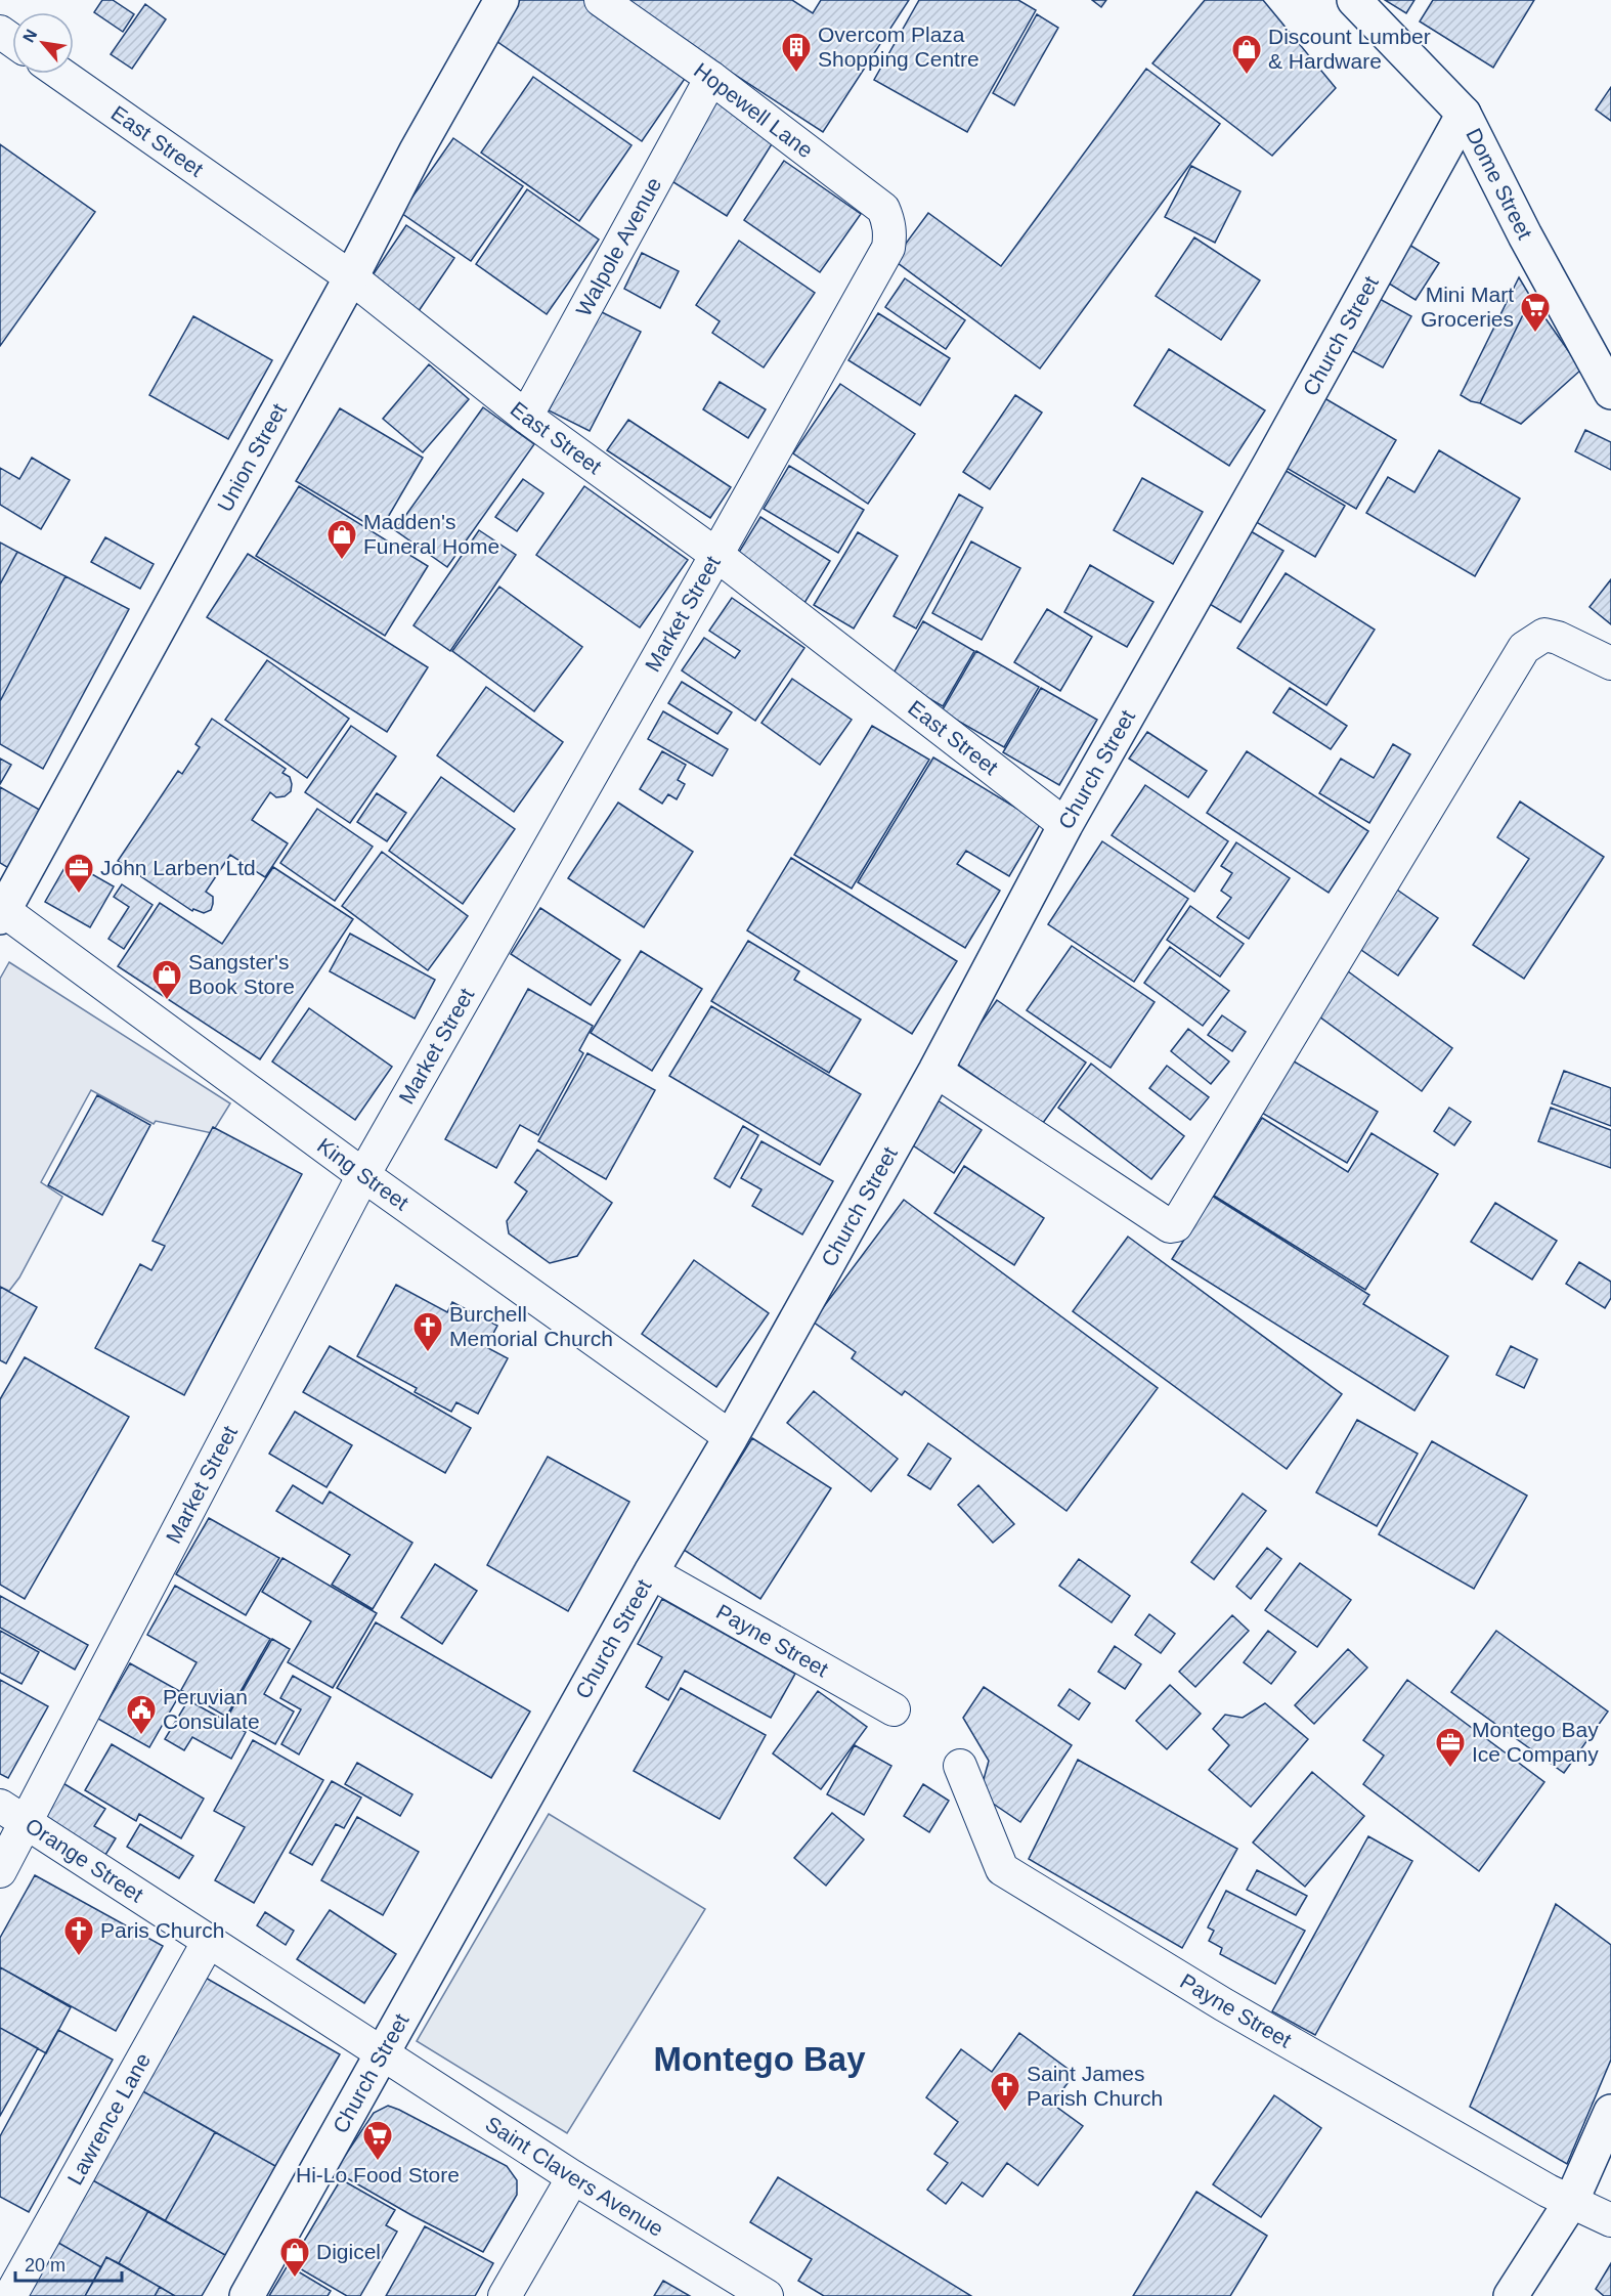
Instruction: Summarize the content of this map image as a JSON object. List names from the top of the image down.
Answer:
{
  "streets": {
    "street": [
      "Hopewell Lane",
      "East Street",
      "Dome Street",
      "Walpole Avenue",
      "Church Street",
      "Union Street",
      "Market Street",
      "King Street",
      "Payne Street",
      "Orange Street",
      "Lawrence Lane",
      "Saint Clavers Avenue"
    ]
  },
  "crossings": [
    ["Hopewell Lane", "Walpole Avenue"],
    ["Hopewell Lane", "Market Street"],
    ["East Street", "Walpole Avenue"],
    ["East Street", "Church Street"],
    ["East Street", "Union Street"],
    ["East Street", "Market Street"],
    ["Dome Street", "Church Street"],
    ["Church Street", "King Street"],
    ["Church Street", "Payne Street"],
    ["Church Street", "Orange Street"],
    ["Church Street", "Saint Clavers Avenue"],
    ["Union Street", "King Street"],
    ["Market Street", "King Street"],
    ["Market Street", "Orange Street"],
    ["Orange Street", "Lawrence Lane"],
    ["Orange Street", "Saint Clavers Avenue"]
  ],
  "districts": ["Montego Bay"],
  "places": {
    "building": ["Overcom Plaza Shopping Centre"],
    "shop": [
      "Discount Lumber & Hardware",
      "Madden's Funeral Home",
      "Sangster's Book Store",
      "Digicel"
    ],
    "supermarket": ["Mini Mart Groceries", "Hi-Lo Food Store"],
    "office": ["John Larben Ltd", "Montego Bay Ice Company"],
    "church": ["Burchell Memorial Church", "Paris Church", "Saint James Parish Church"],
    "public building": ["Peruvian Consulate"]
  },
  "scale_bar": "20 m",
  "north": "top left"
}
